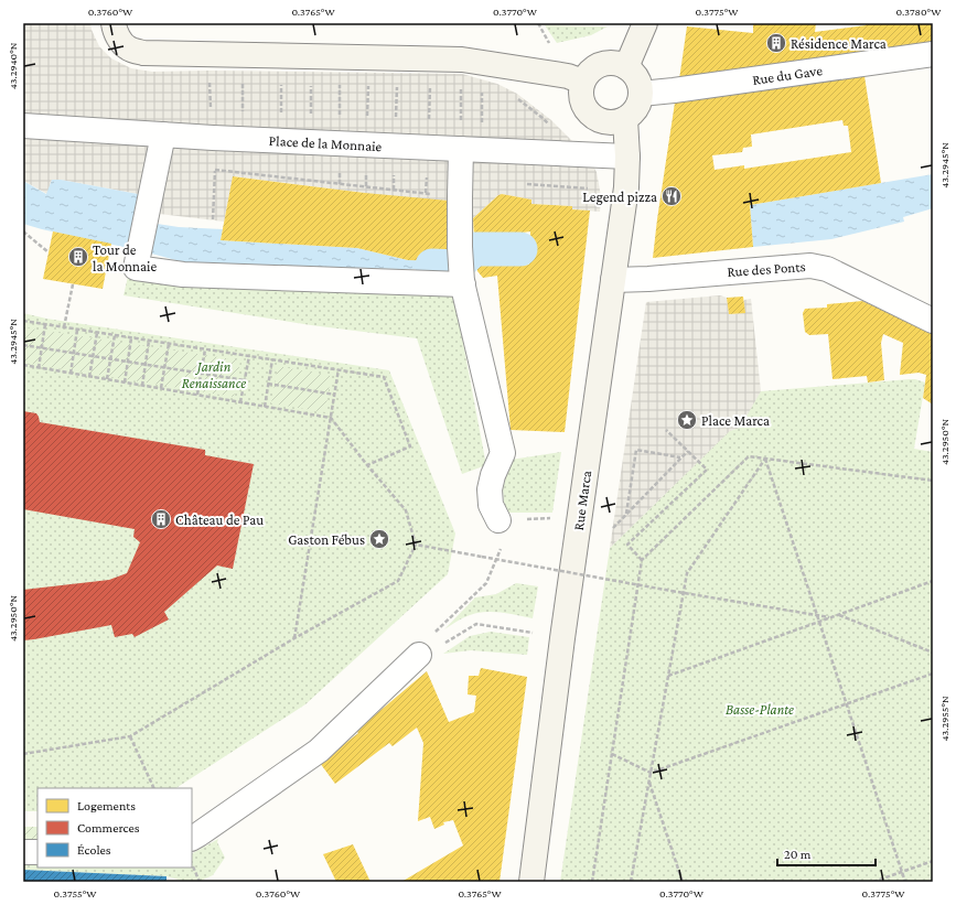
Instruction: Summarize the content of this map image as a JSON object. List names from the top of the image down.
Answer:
{
  "streets": {
    "street": [
      "Rue du Gave",
      "Place de la Monnaie",
      "Rue des Ponts",
      "Rue Marca"
    ]
  },
  "crossings": [
    ["Rue du Gave", "Rue Marca"],
    ["Place de la Monnaie", "Rue Marca"],
    ["Rue des Ponts", "Rue Marca"]
  ],
  "parks": ["Jardin Renaissance", "Basse-Plante"],
  "places": {
    "building": ["Résidence Marca", "Tour de la Monnaie", "Château de Pau"],
    "restaurant": ["Legend pizza"],
    "place": ["Place Marca", "Gaston Fébus"]
  },
  "legend": ["Logements", "Commerces", "Écoles"],
  "scale_bar": "20 m",
  "coordinates": [
    "0.3760°W",
    "0.3765°W",
    "0.3770°W",
    "0.3775°W",
    "0.3780°W",
    "43.2940°N",
    "43.2945°N",
    "43.2950°N",
    "43.2955°N",
    "0.3755°W"
  ]
}
